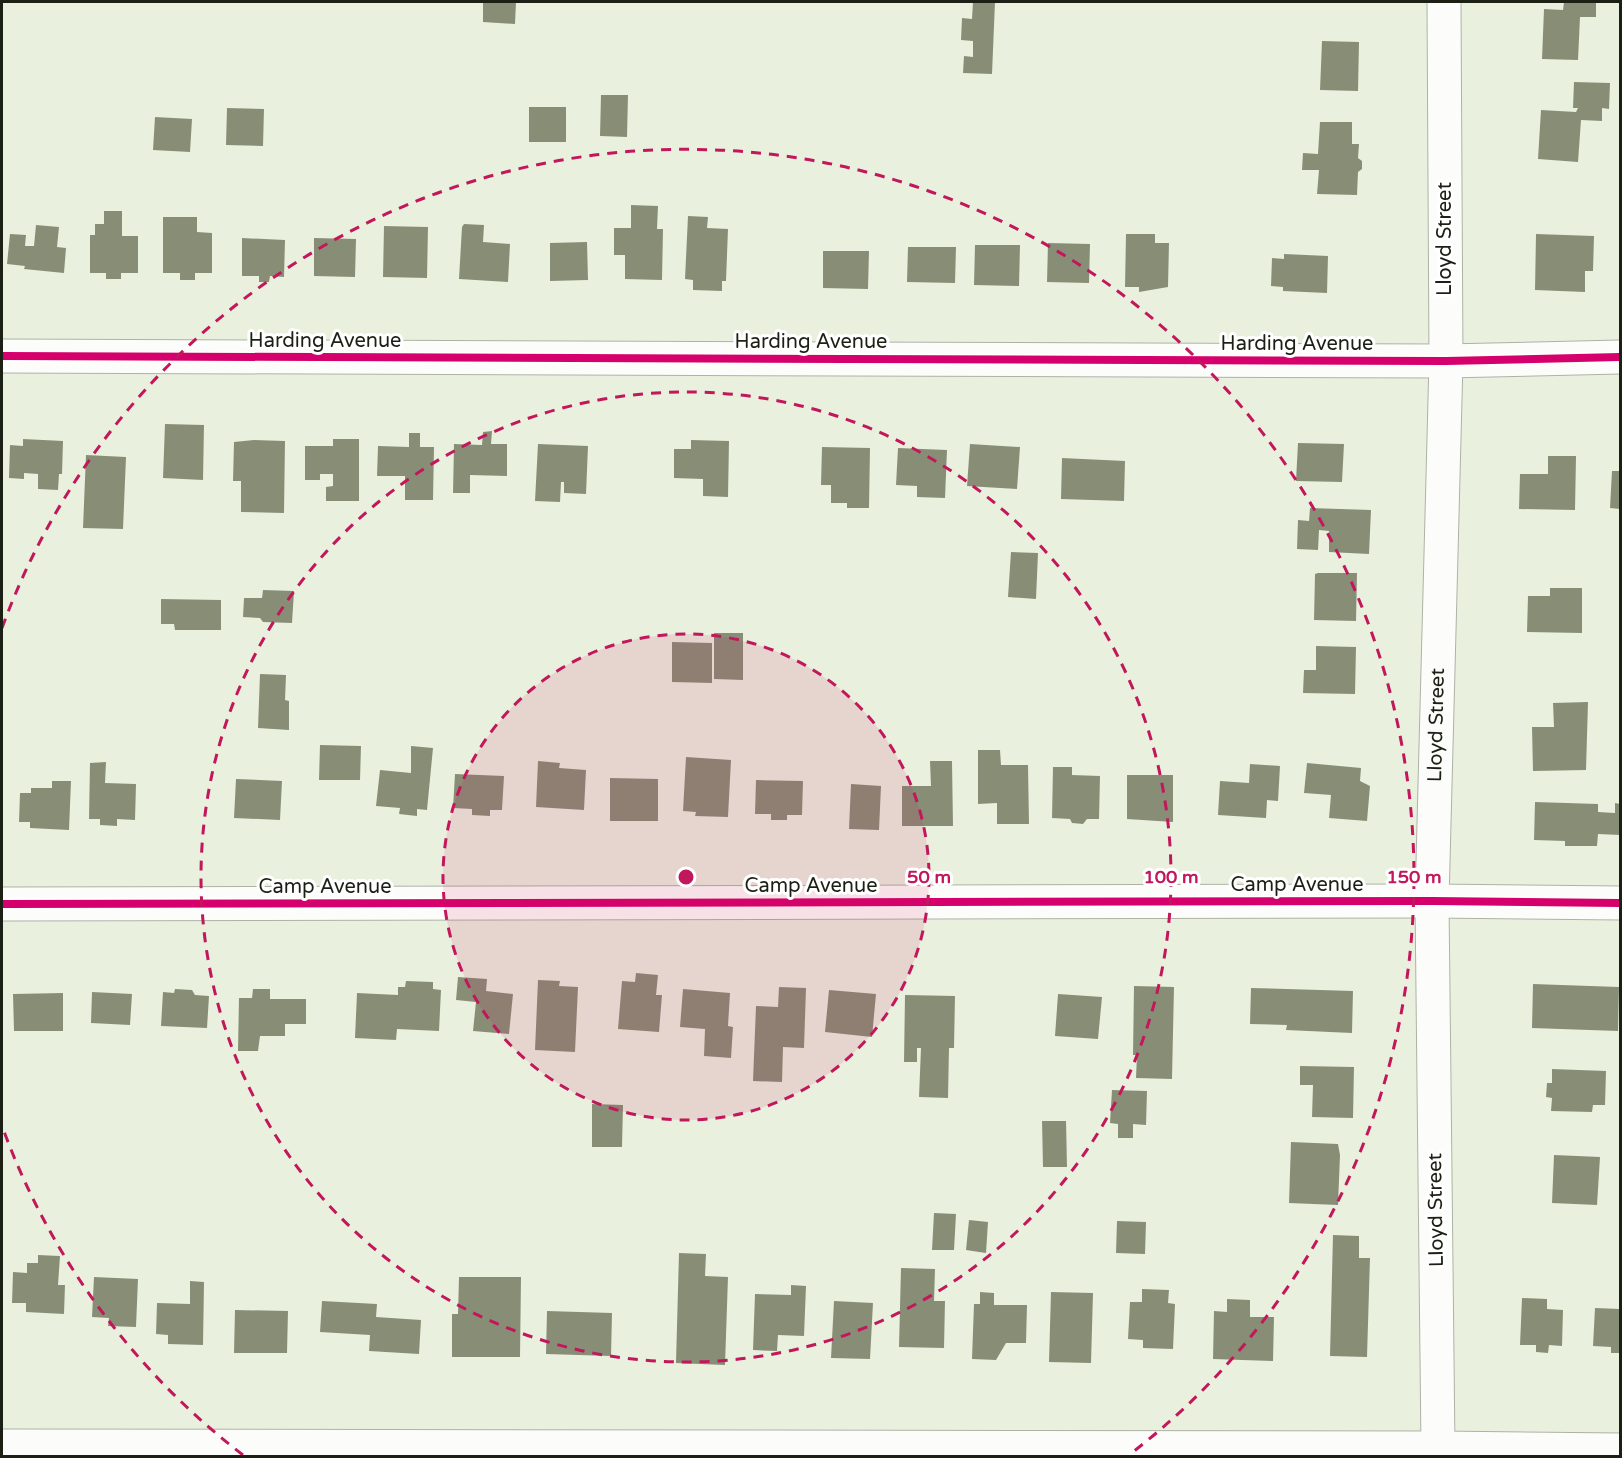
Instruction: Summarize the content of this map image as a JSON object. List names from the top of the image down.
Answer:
{
  "streets": {
    "street": ["Lloyd Street", "Harding Avenue", "Camp Avenue"]
  },
  "crossings": [
    ["Lloyd Street", "Harding Avenue"],
    ["Lloyd Street", "Camp Avenue"]
  ],
  "rings": ["50 m", "100 m", "150 m"]
}
